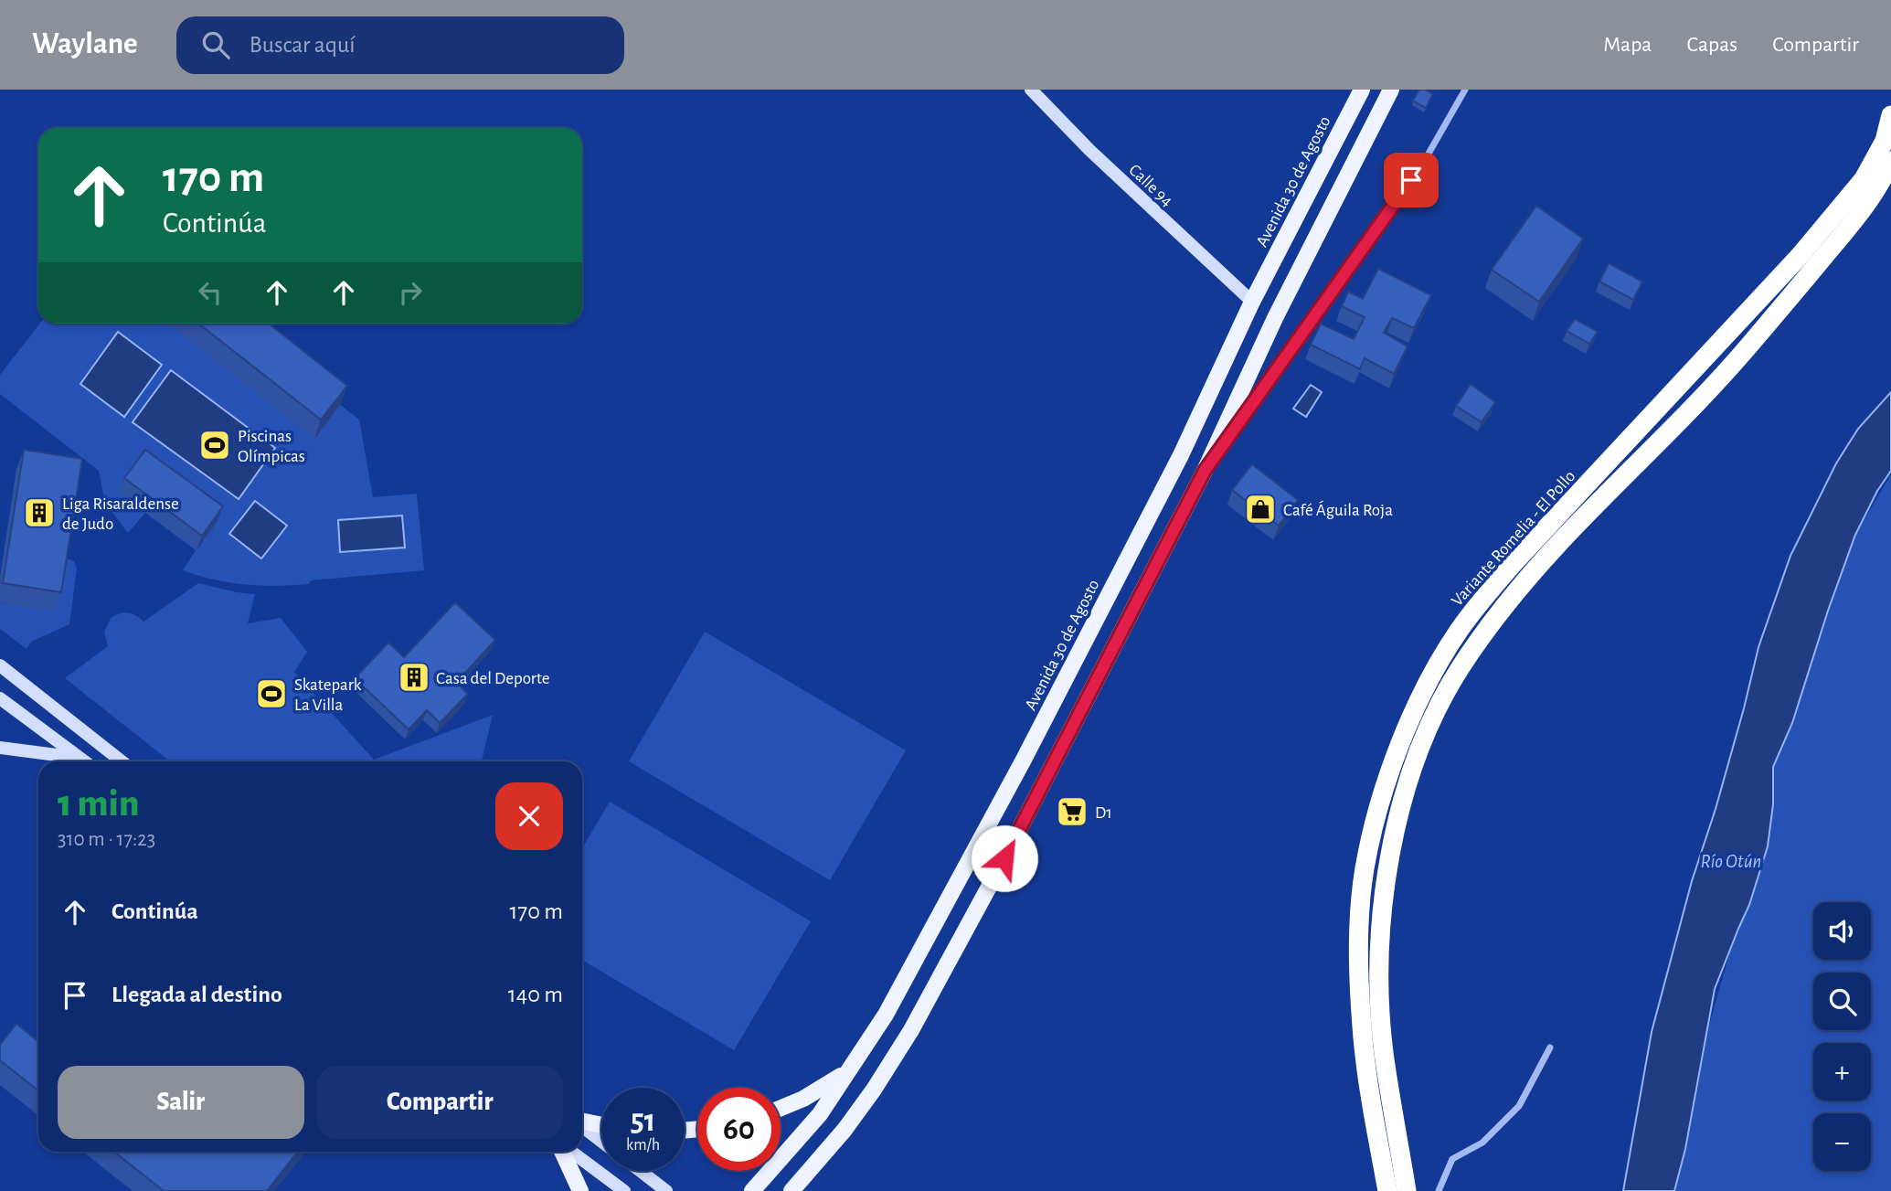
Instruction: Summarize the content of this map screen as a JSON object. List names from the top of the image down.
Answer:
{
  "streets": {
    "highway": ["Variante Romelia - El Pollo"],
    "main road": ["Avenida 30 de Agosto"],
    "street": ["Calle 94"]
  },
  "crossings": [
    ["Avenida 30 de Agosto", "Calle 94"]
  ],
  "water": ["Río Otún"],
  "places": {
    "sports": ["Piscinas Olímpicas", "Skatepark La Villa"],
    "shop": ["Café Águila Roja"],
    "building": ["Liga Risaraldense de Judo", "Casa del Deporte"],
    "supermarket": ["D1"]
  },
  "page": {
    "header": "Waylane",
    "search": "Buscar aquí",
    "nav": ["Mapa", "Capas", "Compartir"],
    "turn": ["170 m", "Continúa"],
    "heading": ["1 min", "310 m · 17:23"],
    "list": [
      {
        "name": "Continúa",
        "value": "170 m"
      },
      {
        "name": "Llegada al destino",
        "value": "140 m"
      }
    ],
    "map_buttons": ["+", "−"],
    "buttons": ["Salir", "Compartir"],
    "speed": "51 km/h",
    "limit": "60"
  }
}
